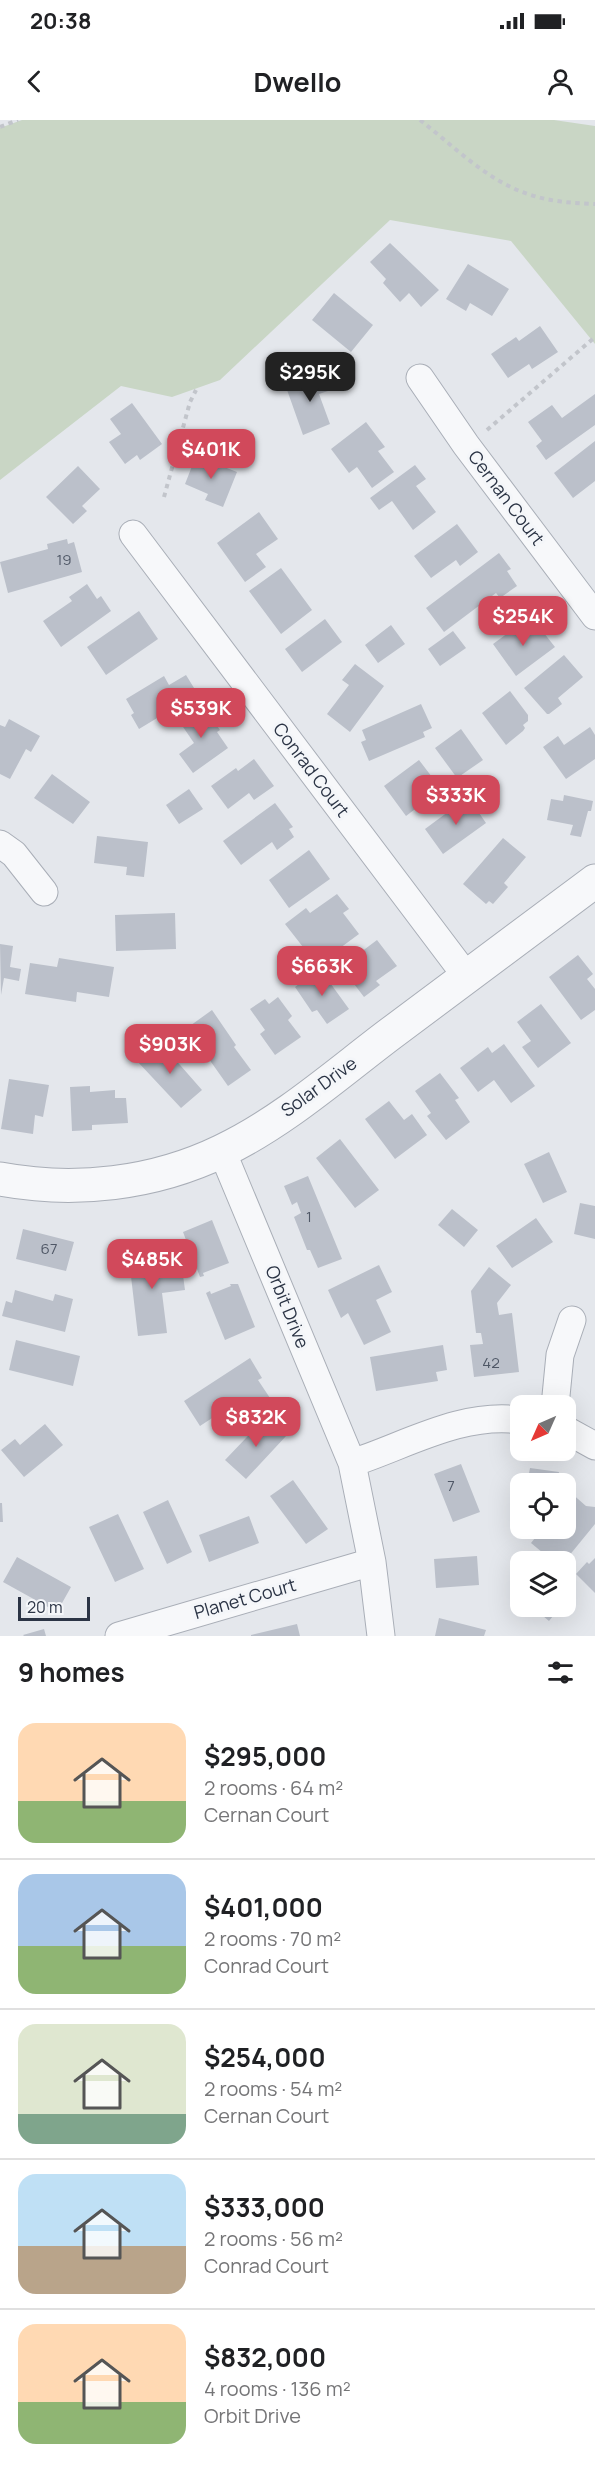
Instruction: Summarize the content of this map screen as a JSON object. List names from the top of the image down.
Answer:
{
  "streets": {
    "street": [
      "Cernan Court",
      "Conrad Court",
      "Solar Drive",
      "Orbit Drive",
      "Planet Court"
    ]
  },
  "crossings": [
    ["Conrad Court", "Solar Drive"],
    ["Solar Drive", "Orbit Drive"],
    ["Orbit Drive", "Planet Court"]
  ],
  "house_numbers": [
    "19",
    "1",
    "67",
    "42",
    "7"
  ],
  "scale_bar": "20 m",
  "north": "bottom left",
  "page": {
    "status": "20:38",
    "header": "Dwello",
    "price": [
      "$295K",
      "$401K",
      "$254K",
      "$539K",
      "$333K",
      "$663K",
      "$903K",
      "$485K",
      "$832K"
    ],
    "scale": "20 m",
    "heading": "9 homes",
    "list": [
      {
        "name": "$295,000",
        "note": "2 rooms · 64 m² · Cernan Court"
      },
      {
        "name": "$401,000",
        "note": "2 rooms · 70 m² · Conrad Court"
      },
      {
        "name": "$254,000",
        "note": "2 rooms · 54 m² · Cernan Court"
      },
      {
        "name": "$333,000",
        "note": "2 rooms · 56 m² · Conrad Court"
      },
      {
        "name": "$832,000",
        "note": "4 rooms · 136 m² · Orbit Drive"
      }
    ]
  }
}
